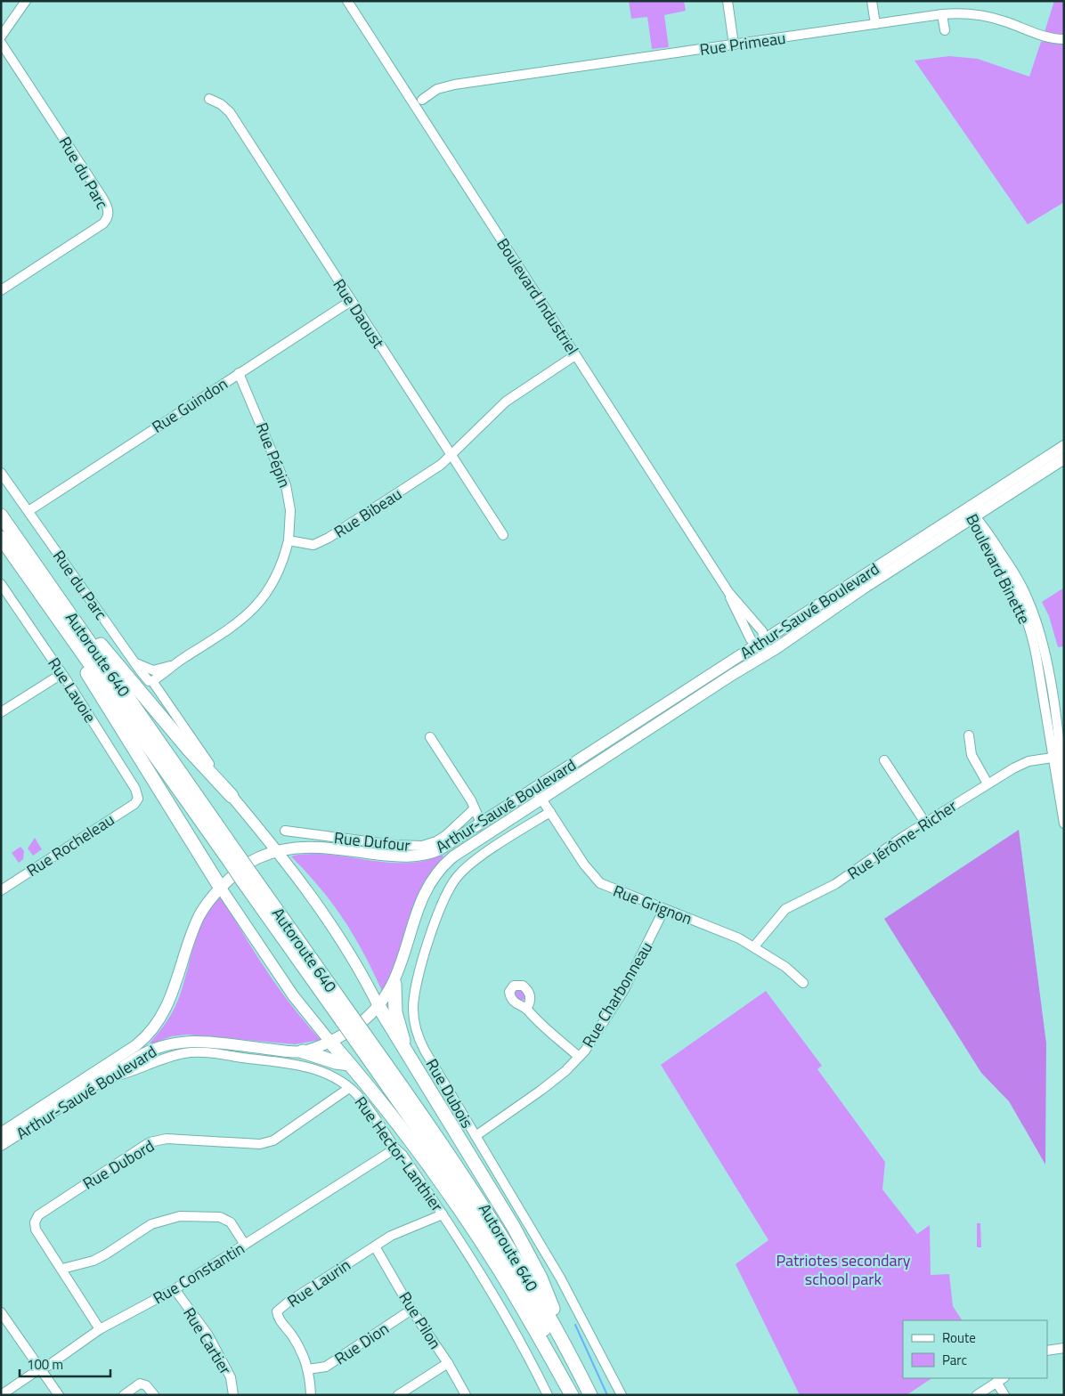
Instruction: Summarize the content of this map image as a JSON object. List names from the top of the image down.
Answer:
{
  "streets": {
    "highway": ["Autoroute 640"],
    "main road": ["Arthur-Sauvé Boulevard"],
    "street": [
      "Rue Primeau",
      "Rue du Parc",
      "Boulevard Industriel",
      "Rue Daoust",
      "Rue Guindon",
      "Rue Pépin",
      "Rue Bibeau",
      "Boulevard Binette",
      "Rue Lavoie",
      "Rue Jérôme-Richer",
      "Rue Dufour",
      "Rue Rocheleau",
      "Rue Grignon",
      "Rue Charbonneau",
      "Rue Dubois",
      "Rue Hector-Lanthier",
      "Rue Dubord",
      "Rue Constantin",
      "Rue Laurin",
      "Rue Pilon",
      "Rue Cartier",
      "Rue Dion"
    ]
  },
  "crossings": [
    ["Rue du Parc", "Rue Guindon"],
    ["Boulevard Industriel", "Rue Bibeau"],
    ["Boulevard Industriel", "Arthur-Sauvé Boulevard"],
    ["Rue Daoust", "Rue Guindon"],
    ["Rue Daoust", "Rue Bibeau"],
    ["Rue Guindon", "Rue Pépin"],
    ["Rue Pépin", "Rue Bibeau"],
    ["Boulevard Binette", "Arthur-Sauvé Boulevard"],
    ["Boulevard Binette", "Rue Jérôme-Richer"],
    ["Arthur-Sauvé Boulevard", "Rue Grignon"],
    ["Arthur-Sauvé Boulevard", "Rue Hector-Lanthier"],
    ["Rue Lavoie", "Rue Rocheleau"],
    ["Rue Jérôme-Richer", "Rue Grignon"],
    ["Rue Grignon", "Rue Charbonneau"],
    ["Rue Grignon", "Rue Dubois"],
    ["Rue Charbonneau", "Rue Dubois"],
    ["Rue Hector-Lanthier", "Rue Dubord"],
    ["Rue Hector-Lanthier", "Rue Constantin"],
    ["Rue Hector-Lanthier", "Rue Laurin"],
    ["Rue Dubord", "Rue Constantin"],
    ["Rue Constantin", "Rue Cartier"],
    ["Rue Laurin", "Rue Pilon"],
    ["Rue Laurin", "Rue Dion"],
    ["Rue Pilon", "Rue Dion"]
  ],
  "parks": ["Patriotes secondary school park"],
  "legend": ["Route", "Parc"],
  "scale_bar": "100 m"
}
